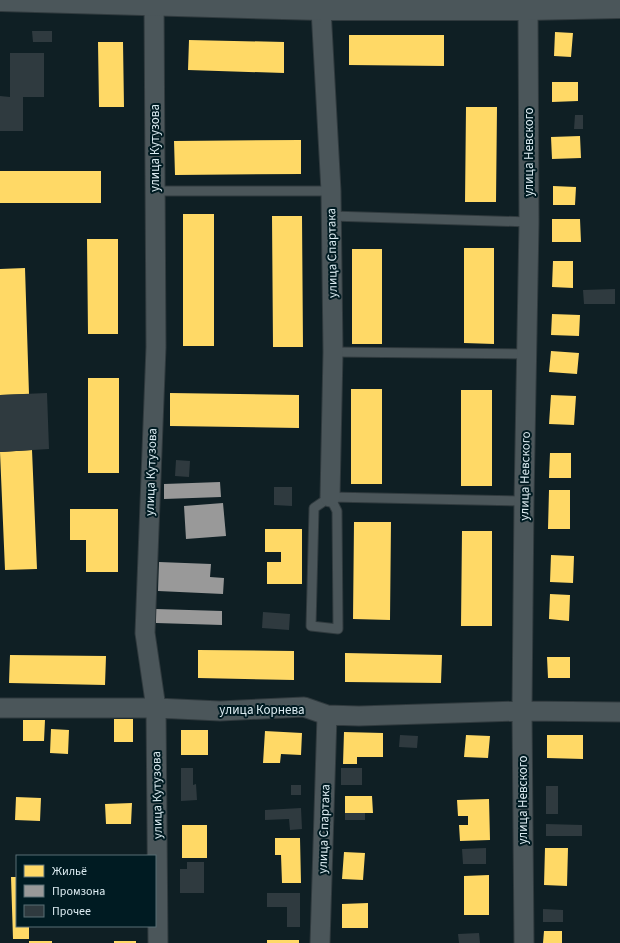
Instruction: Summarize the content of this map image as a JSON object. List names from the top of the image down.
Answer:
{
  "streets": {
    "street": [
      "улица Кутузова",
      "улица Невского",
      "улица Спартака",
      "улица Корнева"
    ]
  },
  "crossings": [
    ["улица Кутузова", "улица Корнева"],
    ["улица Невского", "улица Корнева"],
    ["улица Спартака", "улица Корнева"]
  ],
  "legend": ["Жильё", "Промзона", "Прочее"]
}
